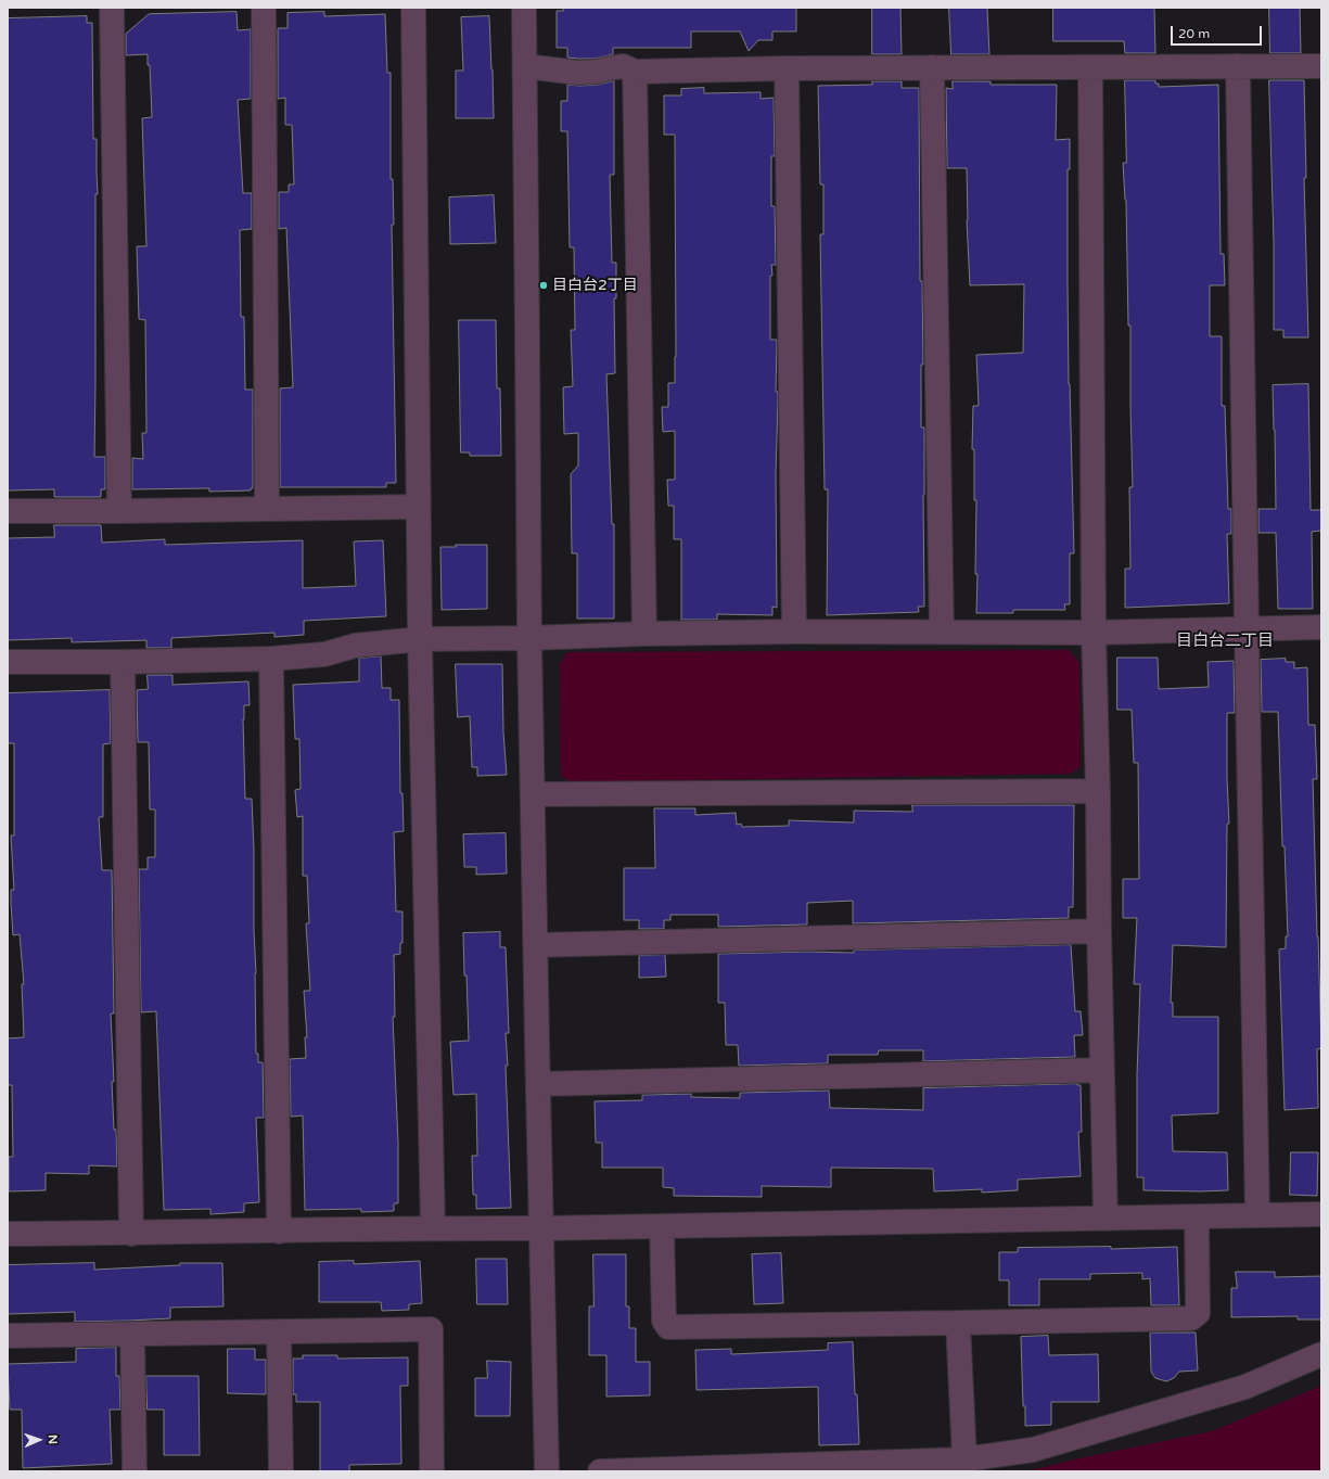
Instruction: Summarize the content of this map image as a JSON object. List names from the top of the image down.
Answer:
{
  "districts": ["目白台二丁目"],
  "places": ["目白台2丁目"],
  "scale_bar": "20 m",
  "north": "right"
}
